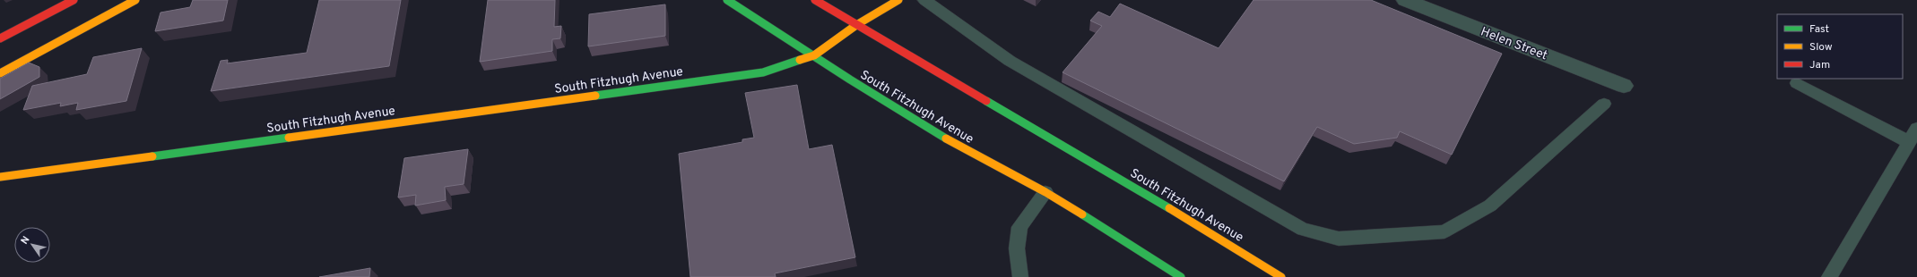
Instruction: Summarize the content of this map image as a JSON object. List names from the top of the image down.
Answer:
{
  "streets": {
    "main road": ["South Fitzhugh Avenue"],
    "street": ["Helen Street"]
  },
  "legend": ["Fast", "Slow", "Jam"],
  "north": "top left"
}
